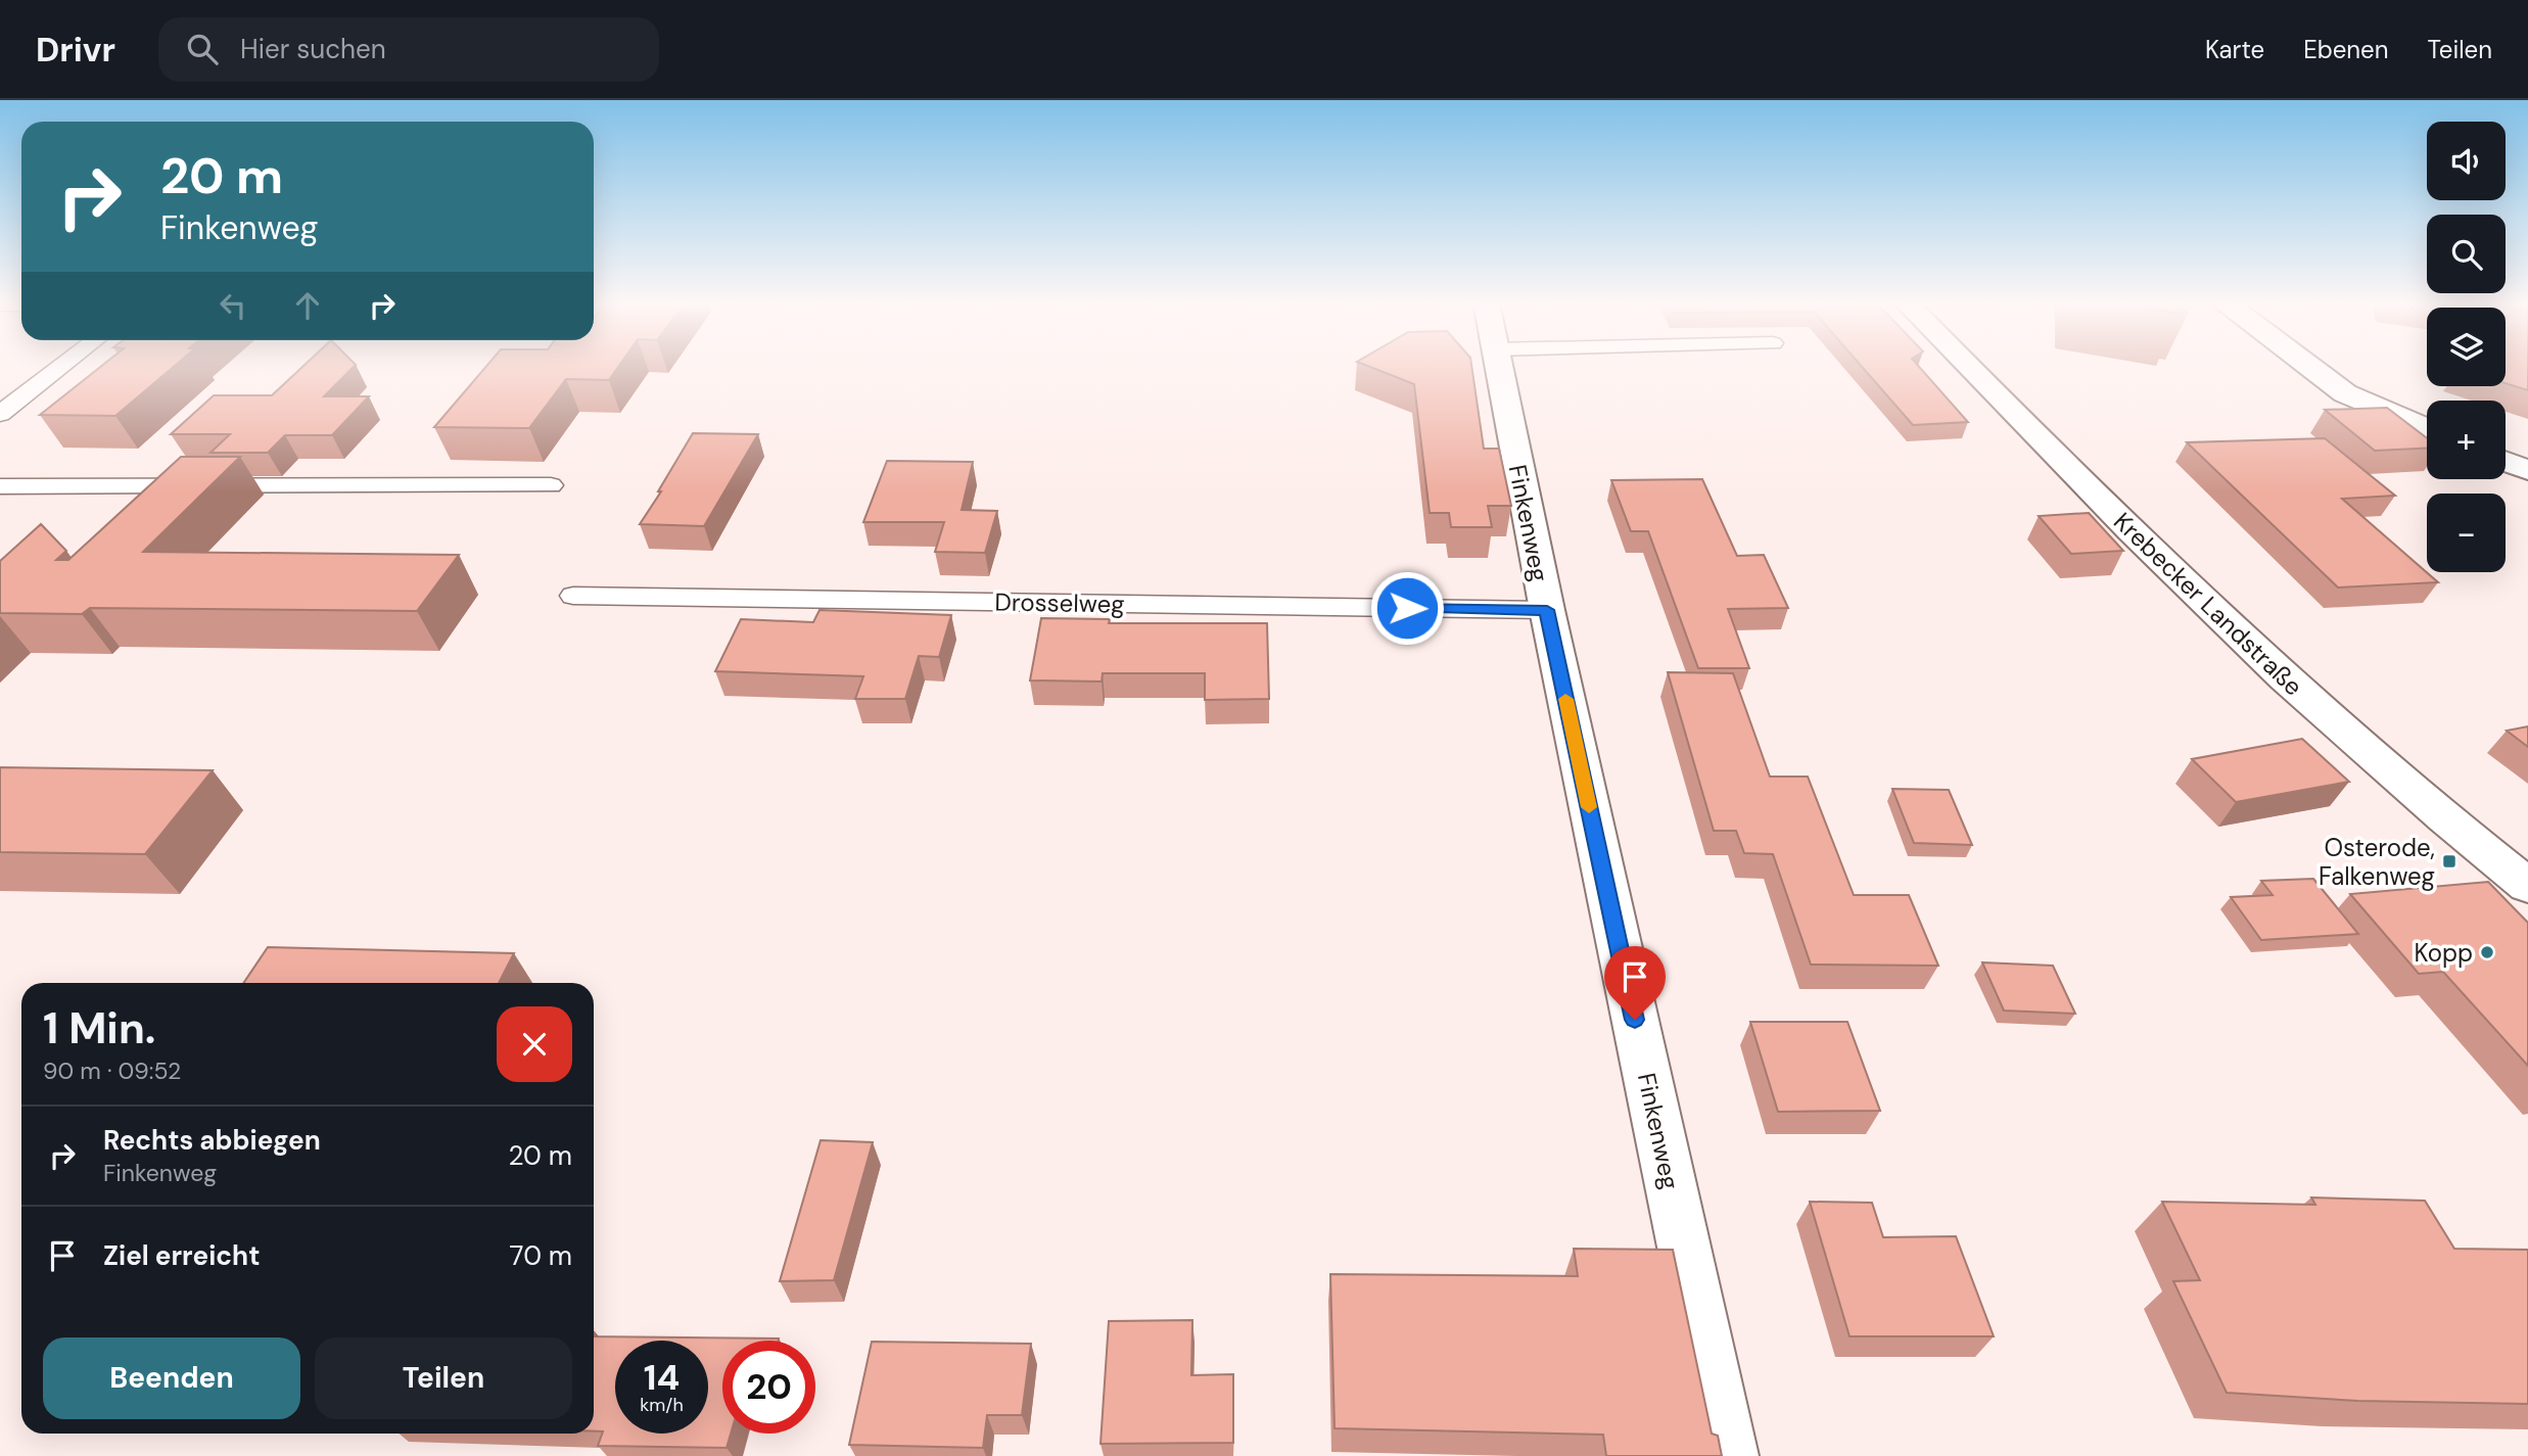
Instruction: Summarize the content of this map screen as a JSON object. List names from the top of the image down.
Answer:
{
  "streets": {
    "street": ["Finkenweg", "Krebecker Landstraße"],
    "lane": ["Drosselweg"]
  },
  "crossings": [
    ["Finkenweg", "Drosselweg"]
  ],
  "places": {
    "transit": ["Osterode, Falkenweg"],
    "other": ["Kopp"]
  },
  "page": {
    "header": "Drivr",
    "search": "Hier suchen",
    "nav": ["Karte", "Ebenen", "Teilen"],
    "map_buttons": ["+", "−"],
    "turn": ["20 m", "Finkenweg"],
    "heading": ["1 Min.", "90 m · 09:52"],
    "list": [
      {
        "name": "Rechts abbiegen",
        "note": "Finkenweg",
        "value": "20 m"
      },
      {
        "name": "Ziel erreicht",
        "value": "70 m"
      }
    ],
    "buttons": ["Beenden", "Teilen"],
    "speed": "14 km/h",
    "limit": "20"
  }
}
